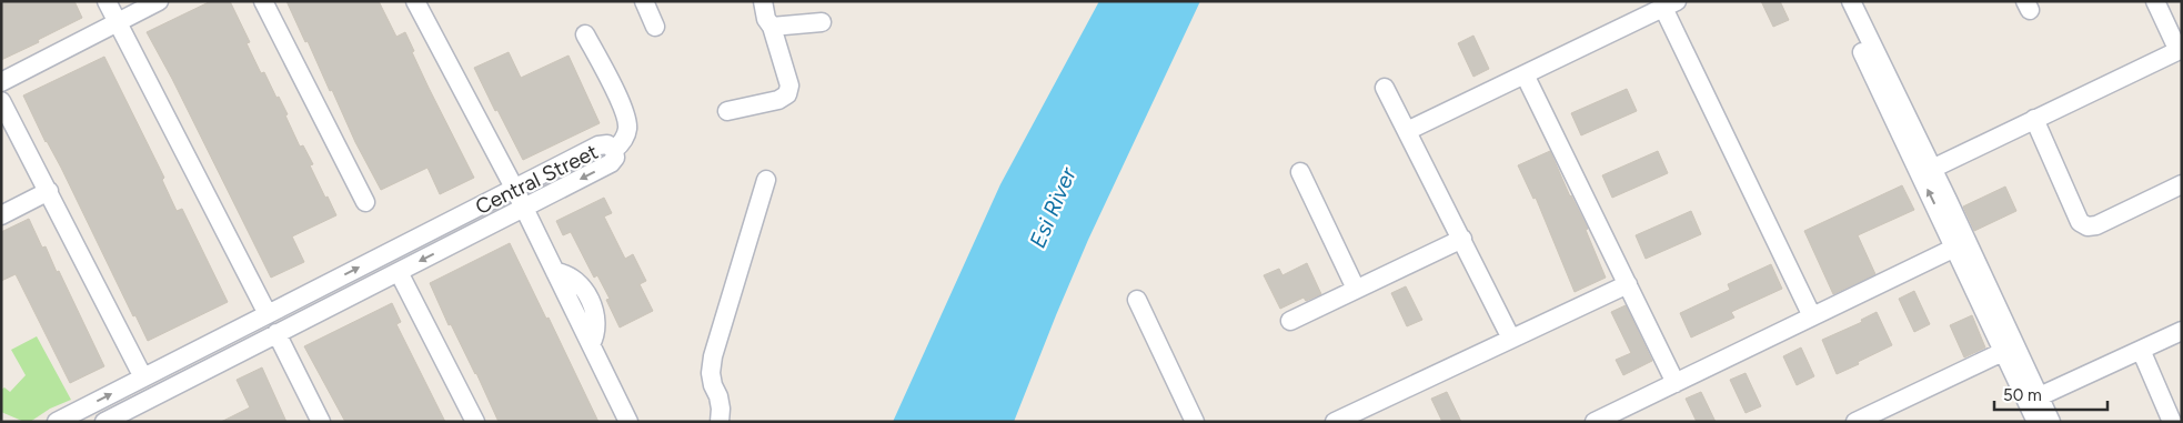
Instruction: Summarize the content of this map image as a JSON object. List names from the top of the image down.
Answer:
{
  "streets": {
    "street": ["Central Street"]
  },
  "water": ["Esi River"],
  "scale_bar": "50 m"
}
